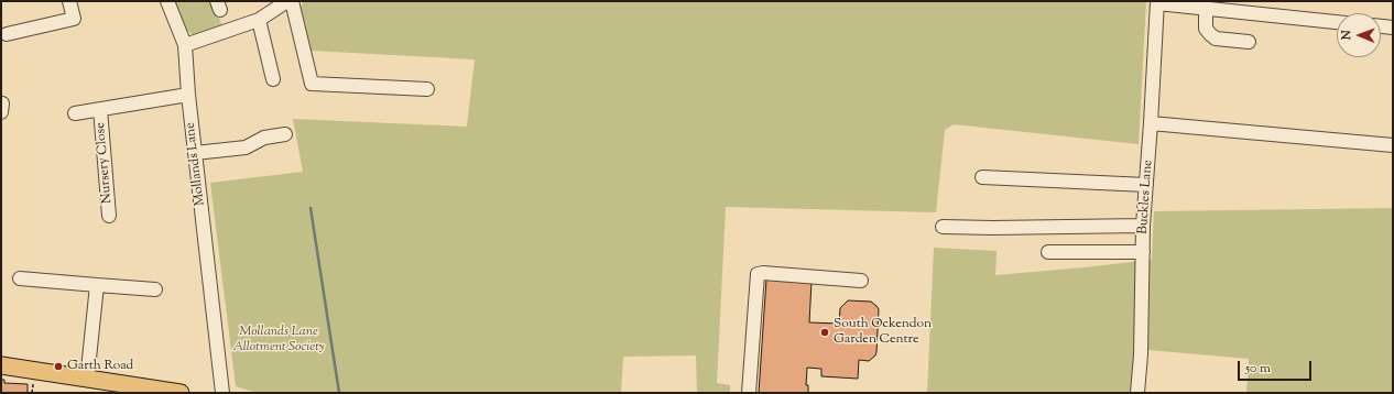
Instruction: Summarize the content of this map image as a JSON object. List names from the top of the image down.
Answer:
{
  "streets": {
    "street": ["Nursery Close", "Mollands Lane", "Buckles Lane"]
  },
  "crossings": [
    ["Nursery Close", "Mollands Lane"]
  ],
  "parks": ["Mollands Lane Allotment Society"],
  "places": ["South Ockendon Garden Centre", "Garth Road"],
  "scale_bar": "50 m",
  "north": "left"
}
